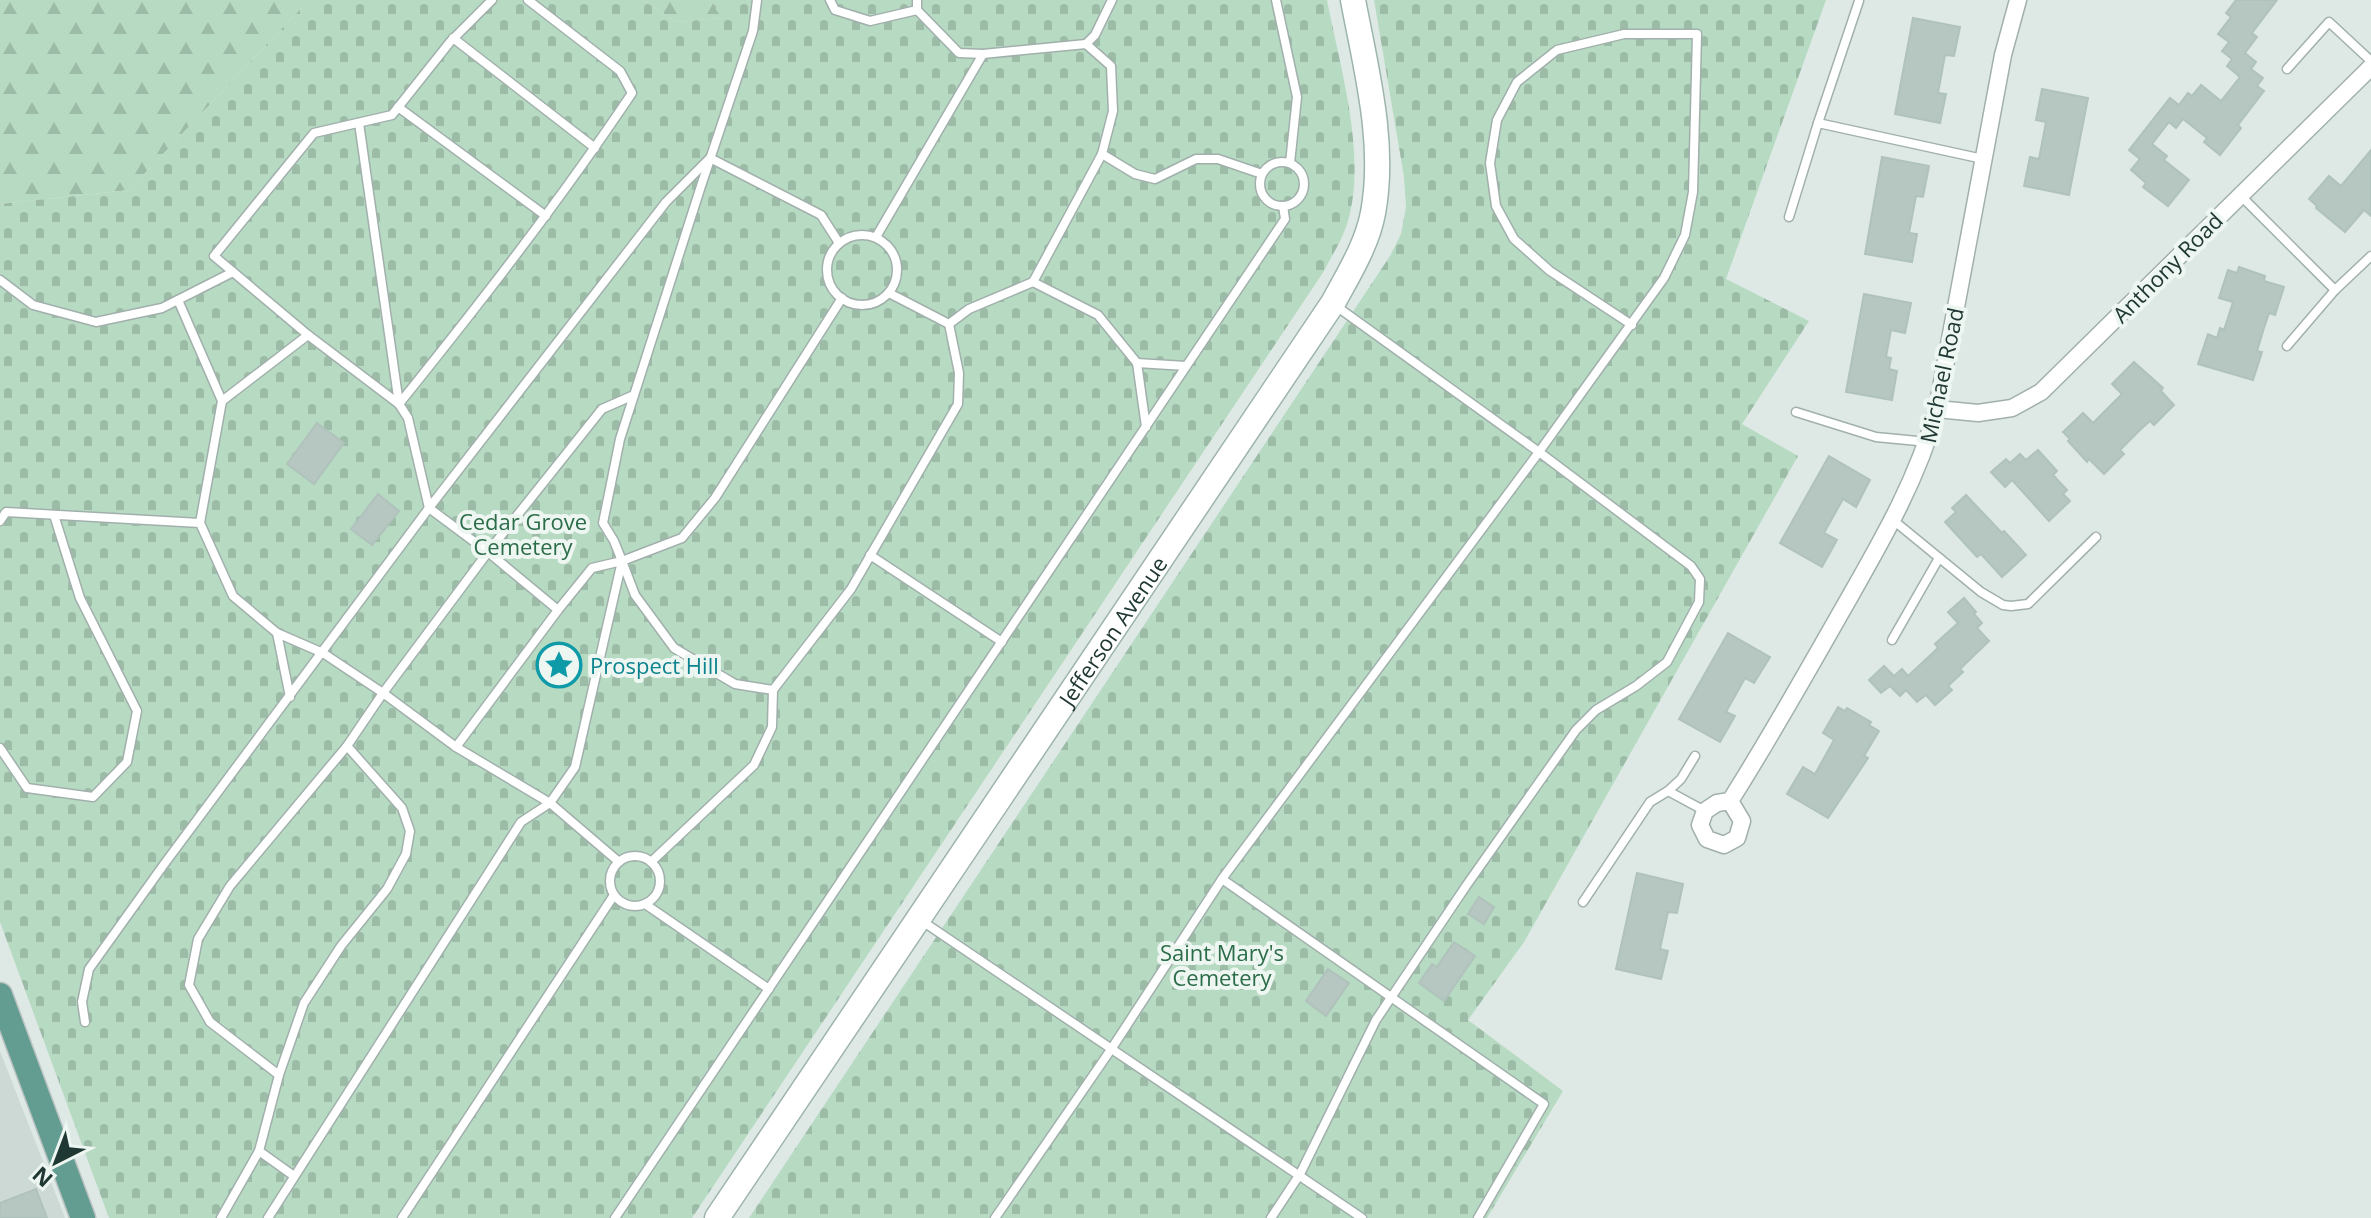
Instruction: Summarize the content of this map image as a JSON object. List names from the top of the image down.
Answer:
{
  "streets": {
    "main road": ["Jefferson Avenue"],
    "street": ["Anthony Road", "Michael Road"]
  },
  "crossings": [
    ["Anthony Road", "Michael Road"]
  ],
  "parks": ["Cedar Grove Cemetery", "Saint Mary's Cemetery"],
  "places": {
    "place": ["Prospect Hill"]
  },
  "north": "bottom left"
}
